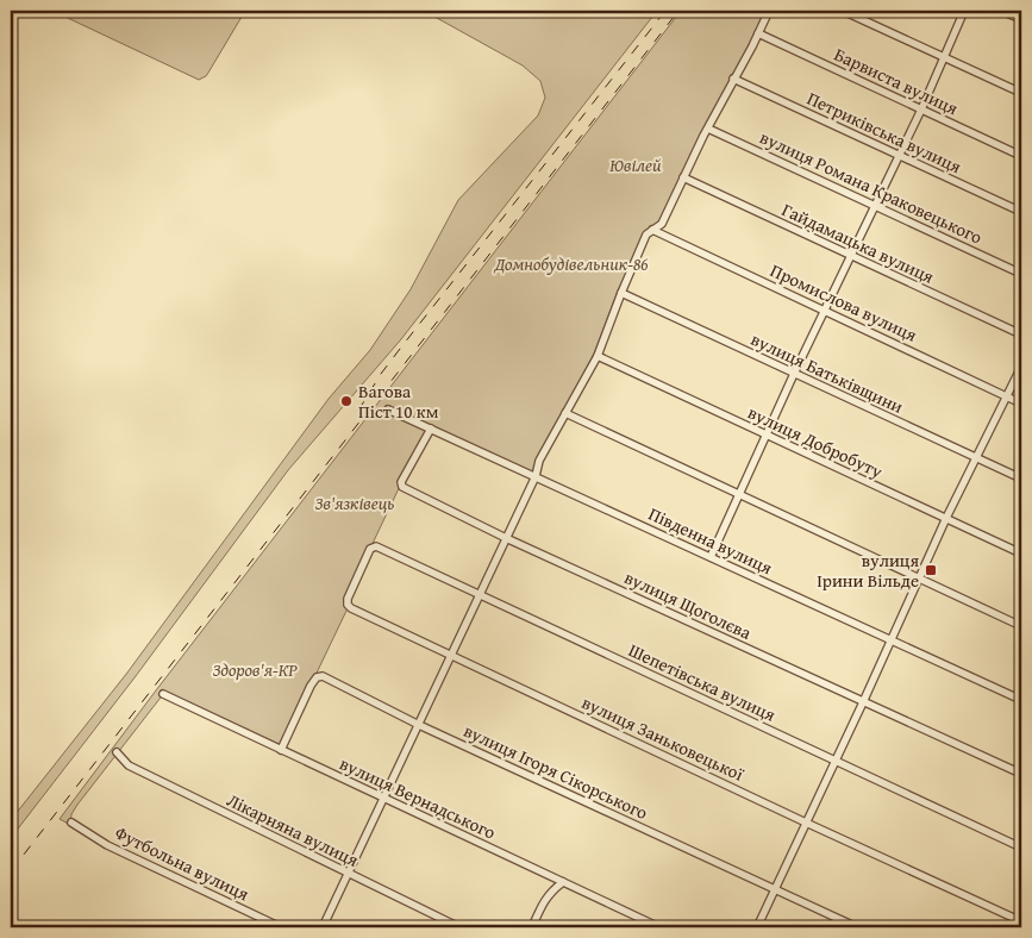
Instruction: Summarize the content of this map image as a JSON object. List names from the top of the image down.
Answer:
{
  "streets": {
    "street": [
      "Барвиста вулиця",
      "Петриківська вулиця",
      "вулиця Романа Краковецького",
      "Гайдамацька вулиця",
      "Промислова вулиця",
      "вулиця Батьківщини",
      "вулиця Добробуту",
      "Південна вулиця",
      "вулиця Щоголєва",
      "Шепетівська вулиця",
      "вулиця Заньковецької",
      "вулиця Ігоря Сікорського",
      "вулиця Вернадського",
      "Лікарняна вулиця",
      "Футбольна вулиця"
    ]
  },
  "crossings": [
    ["Південна вулиця", "вулиця Щоголєва"],
    ["Шепетівська вулиця", "вулиця Заньковецької"],
    ["вулиця Ігоря Сікорського", "вулиця Вернадського"]
  ],
  "parks": [
    "Ювілей",
    "Домнобудівельник-86",
    "Зв'язківець",
    "Здоров'я-КР"
  ],
  "places": {
    "other": ["Вагова Піст 10 км"],
    "transit": ["вулиця Ірини Вільде"]
  }
}
